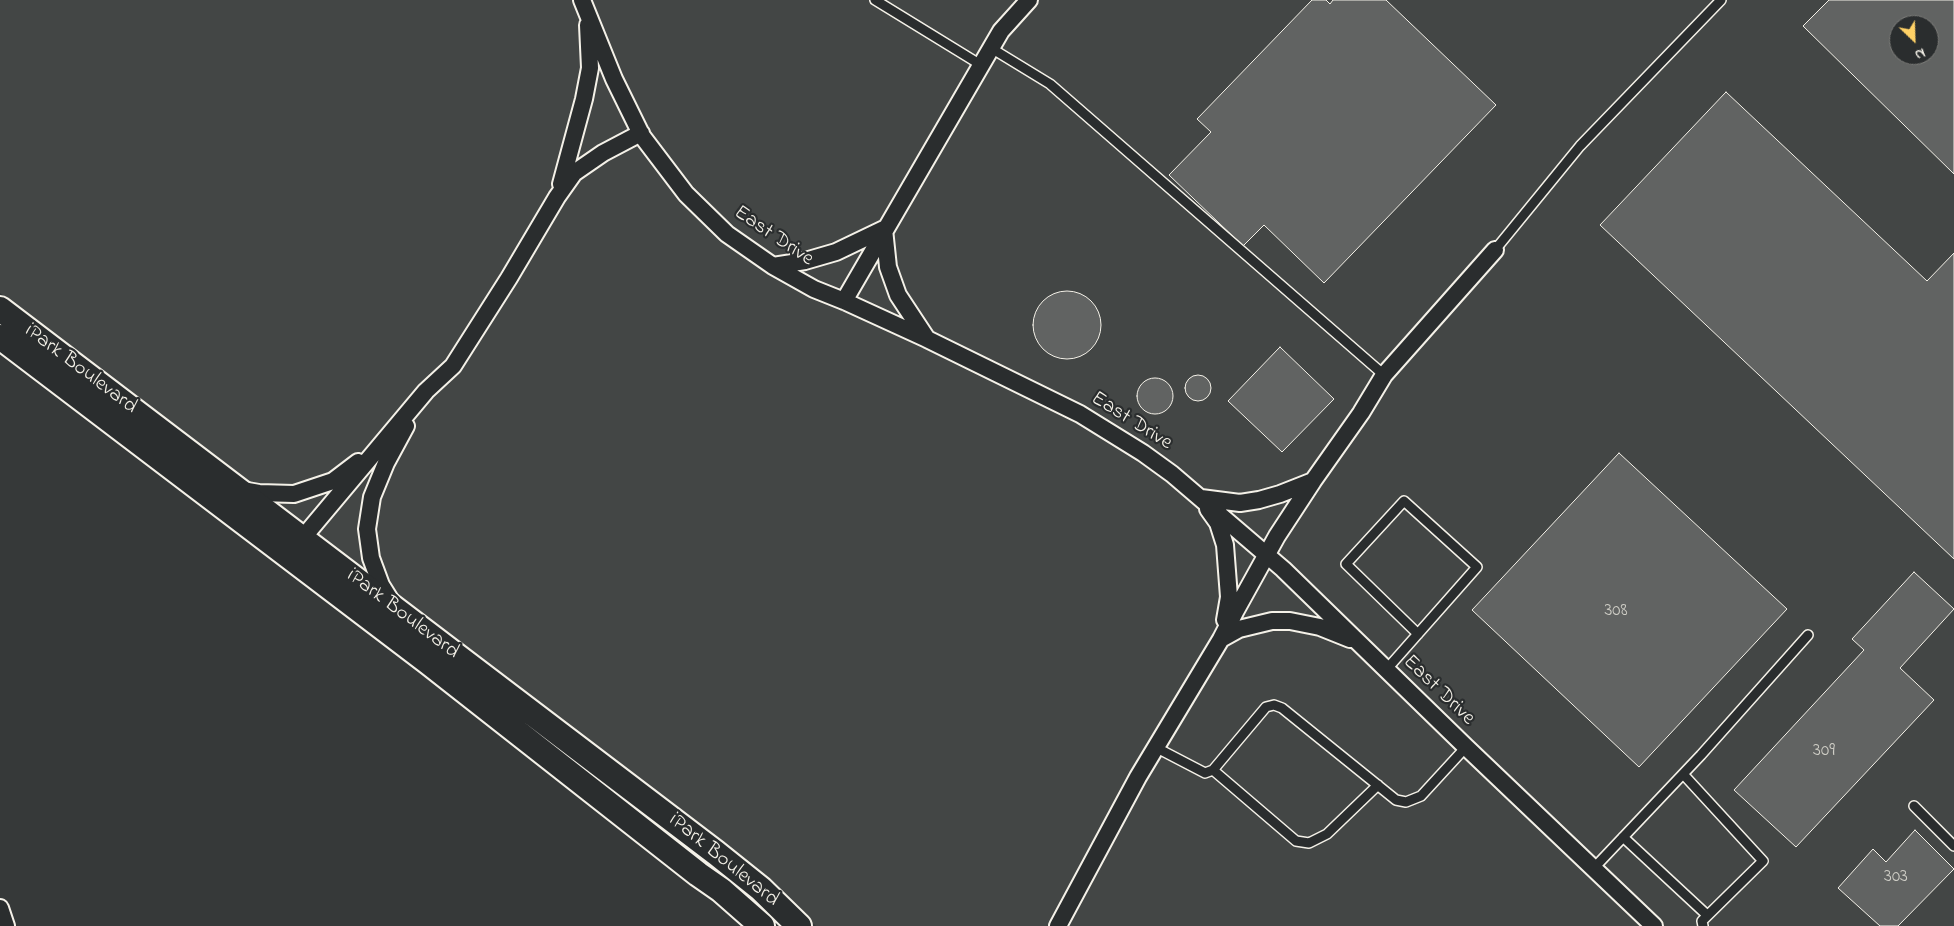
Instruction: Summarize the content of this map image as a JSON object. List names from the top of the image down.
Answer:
{
  "streets": {
    "main road": ["iPark Boulevard"],
    "street": ["East Drive"]
  },
  "house_numbers": ["308", "309", "303"],
  "north": "bottom right"
}
